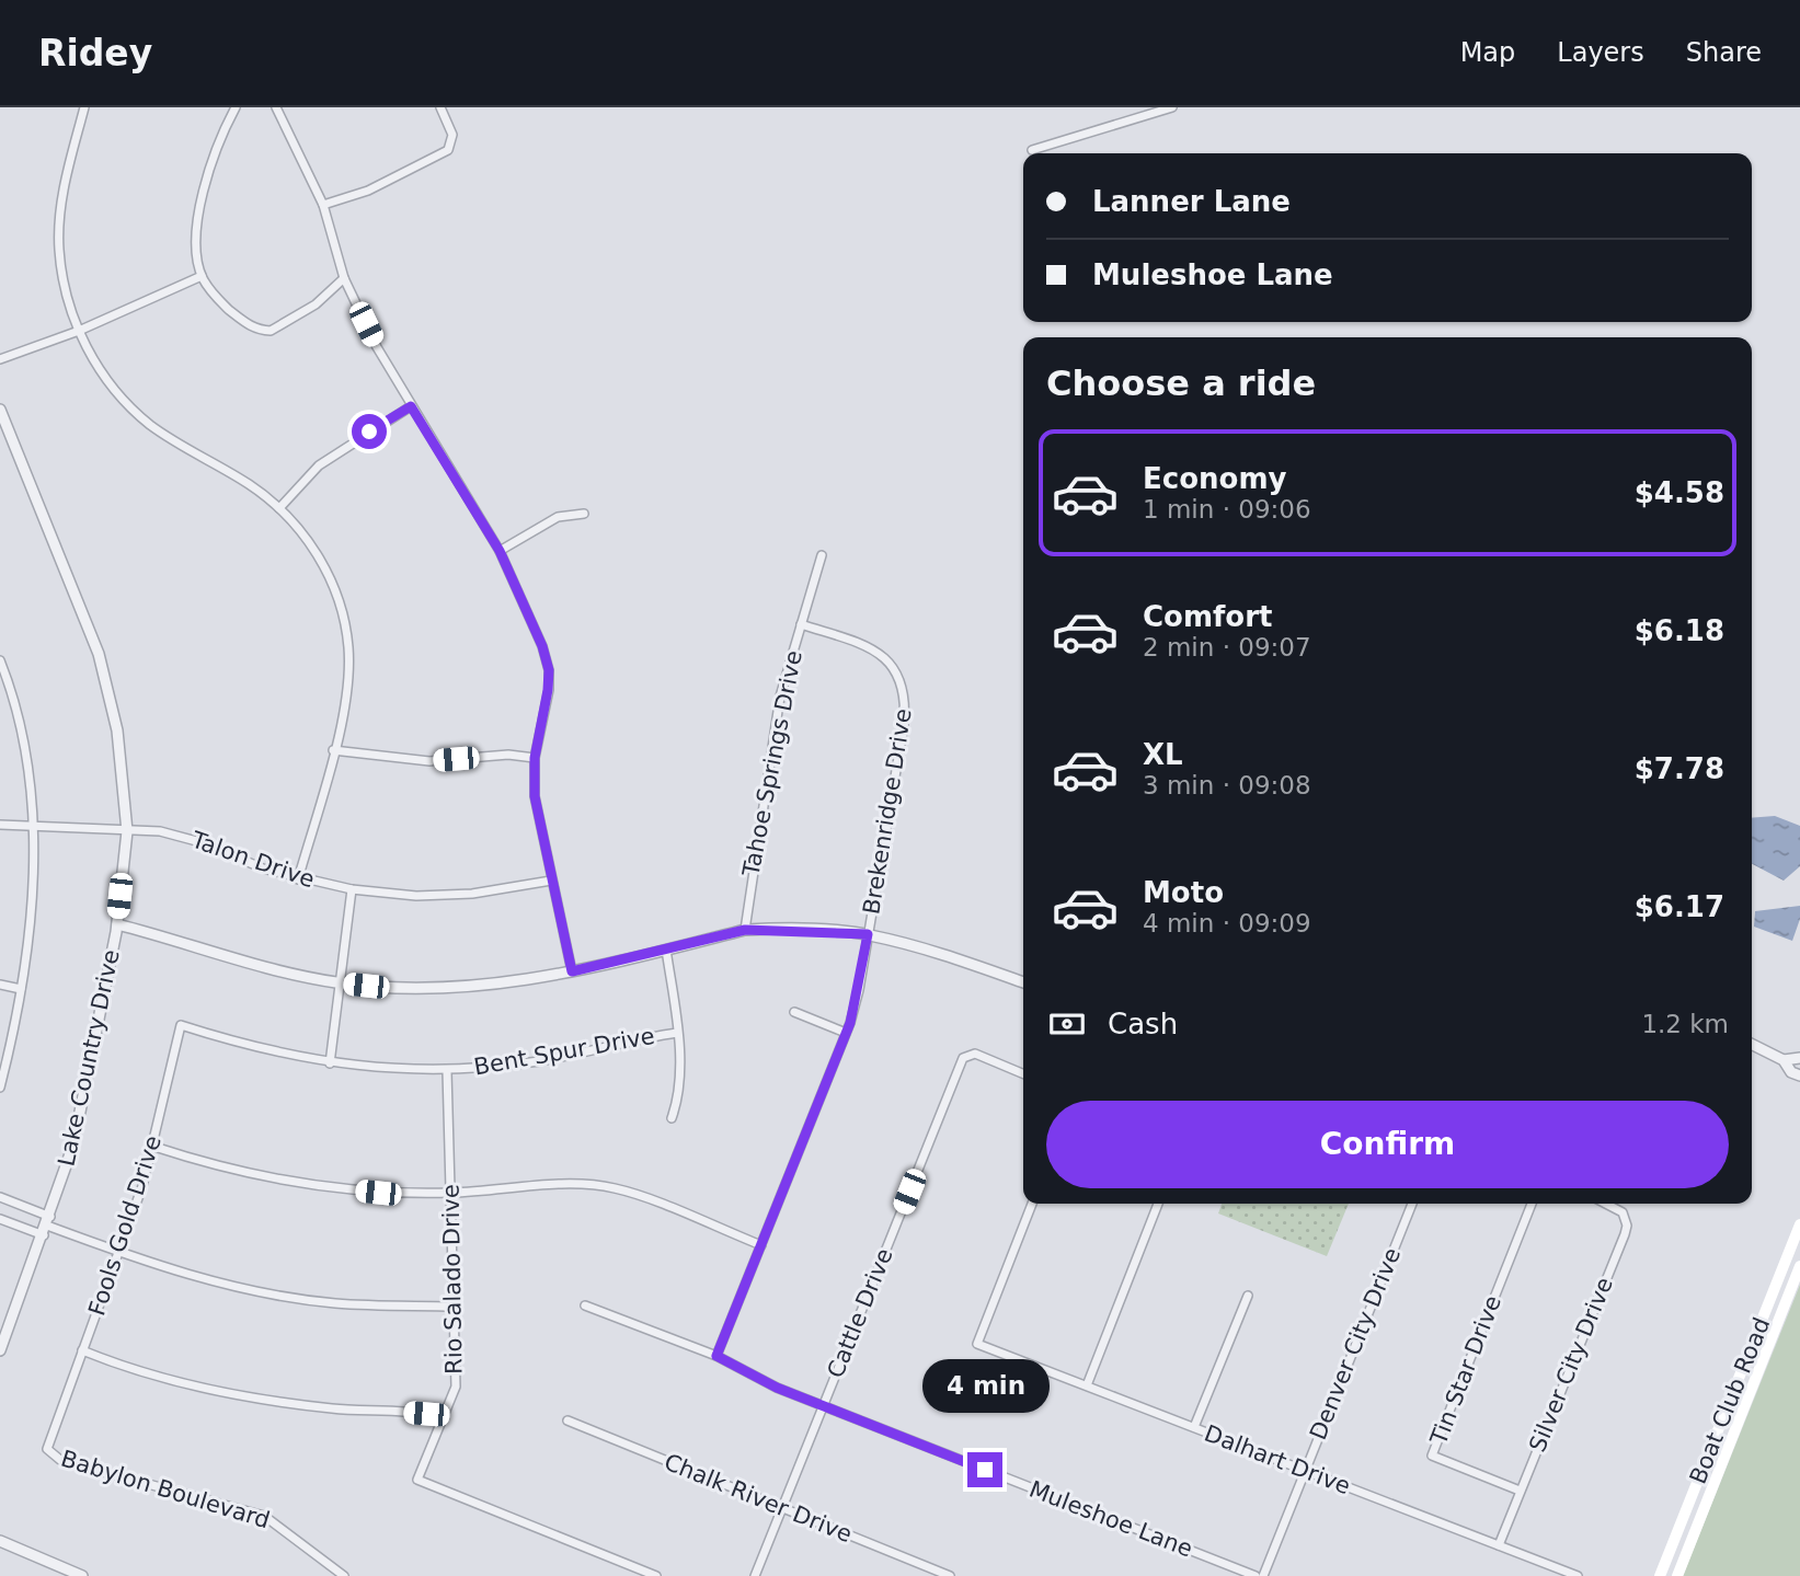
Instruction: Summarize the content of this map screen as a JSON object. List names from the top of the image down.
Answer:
{
  "streets": {
    "main road": ["Boat Club Road"],
    "street": [
      "Tahoe Springs Drive",
      "Brekenridge Drive",
      "Talon Drive",
      "Bent Spur Drive",
      "Lake Country Drive",
      "Fools Gold Drive",
      "Rio Salado Drive",
      "Cattle Drive",
      "Denver City Drive",
      "Silver City Drive",
      "Tin Star Drive",
      "Dalhart Drive",
      "Babylon Boulevard",
      "Chalk River Drive",
      "Muleshoe Lane"
    ]
  },
  "crossings": [
    ["Tahoe Springs Drive", "Brekenridge Drive"],
    ["Brekenridge Drive", "Muleshoe Lane"],
    ["Talon Drive", "Lake Country Drive"],
    ["Bent Spur Drive", "Fools Gold Drive"],
    ["Bent Spur Drive", "Rio Salado Drive"],
    ["Fools Gold Drive", "Babylon Boulevard"],
    ["Cattle Drive", "Chalk River Drive"],
    ["Cattle Drive", "Muleshoe Lane"],
    ["Denver City Drive", "Dalhart Drive"],
    ["Silver City Drive", "Tin Star Drive"],
    ["Silver City Drive", "Dalhart Drive"]
  ],
  "page": {
    "header": "Ridey",
    "nav": ["Map", "Layers", "Share"],
    "banner": ["Lanner Lane", "Muleshoe Lane"],
    "heading": "Choose a ride",
    "list": [
      {
        "name": "Economy",
        "note": "1 min · 09:06",
        "value": "$4.58"
      },
      {
        "name": "Comfort",
        "note": "2 min · 09:07",
        "value": "$6.18"
      },
      {
        "name": "XL",
        "note": "3 min · 09:08",
        "value": "$7.78"
      },
      {
        "name": "Moto",
        "note": "4 min · 09:09",
        "value": "$6.17"
      }
    ],
    "pay": ["Cash", "1.2 km"],
    "buttons": "Confirm",
    "bubble": "4 min"
  }
}
